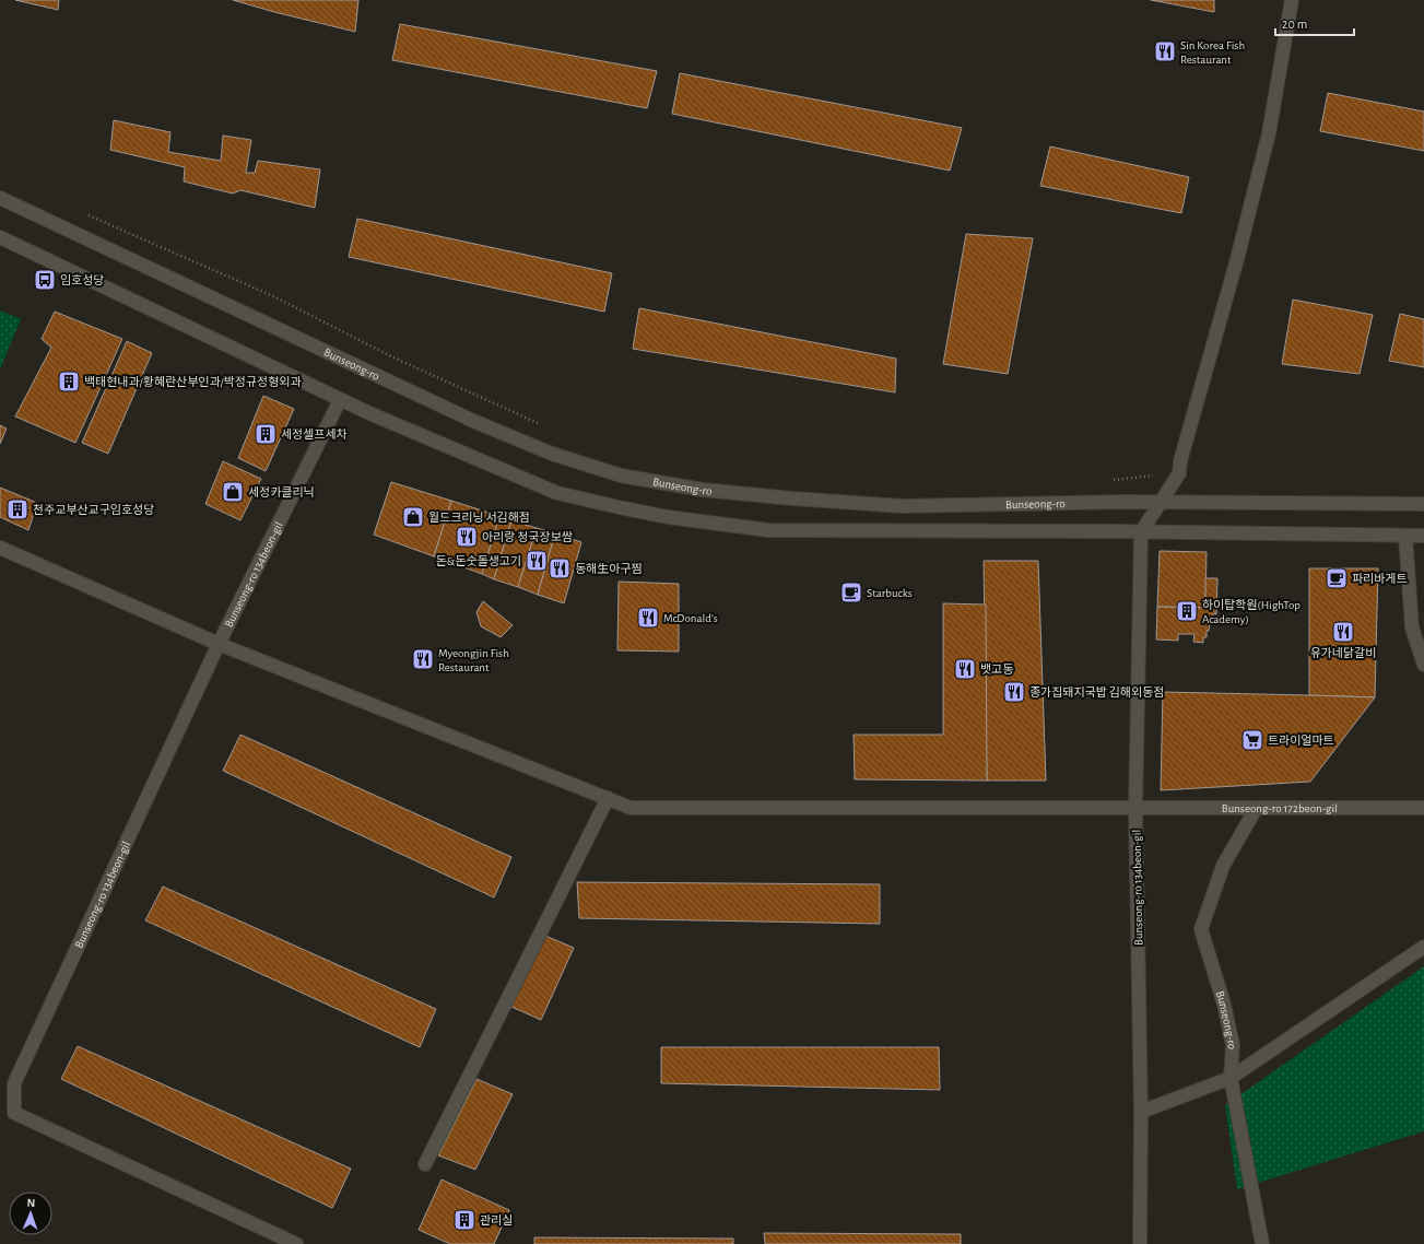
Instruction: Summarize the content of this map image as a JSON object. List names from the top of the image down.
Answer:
{
  "streets": {
    "street": ["Bunseong-ro", "Bunseong-ro 134beon-gil", "Bunseong-ro 172beon-gil"]
  },
  "crossings": [
    ["Bunseong-ro", "Bunseong-ro 172beon-gil"],
    ["Bunseong-ro 134beon-gil", "Bunseong-ro 172beon-gil"]
  ],
  "places": {
    "restaurant": [
      "Sin Korea Fish Restaurant",
      "아리랑 청국장보쌈",
      "돈&돈숫돌생고기",
      "동해生아구찜",
      "McDonald's",
      "유가네닭갈비",
      "Myeongjin Fish Restaurant",
      "뱃고동",
      "종가집돼지국밥 김해외동점"
    ],
    "bus stop": ["임호성당"],
    "building": [
      "백태현내과/황혜란산부인과/박정규정형외과",
      "세정셀프세차",
      "천주교부산교구임호성당",
      "하이탑학원(HighTop Academy)",
      "관리실"
    ],
    "shop": ["세정카클리닉", "월드크리닝 서김해점"],
    "cafe": ["파리바게트", "Starbucks"],
    "supermarket": ["트라이얼마트"]
  },
  "scale_bar": "20 m",
  "north": "top"
}
